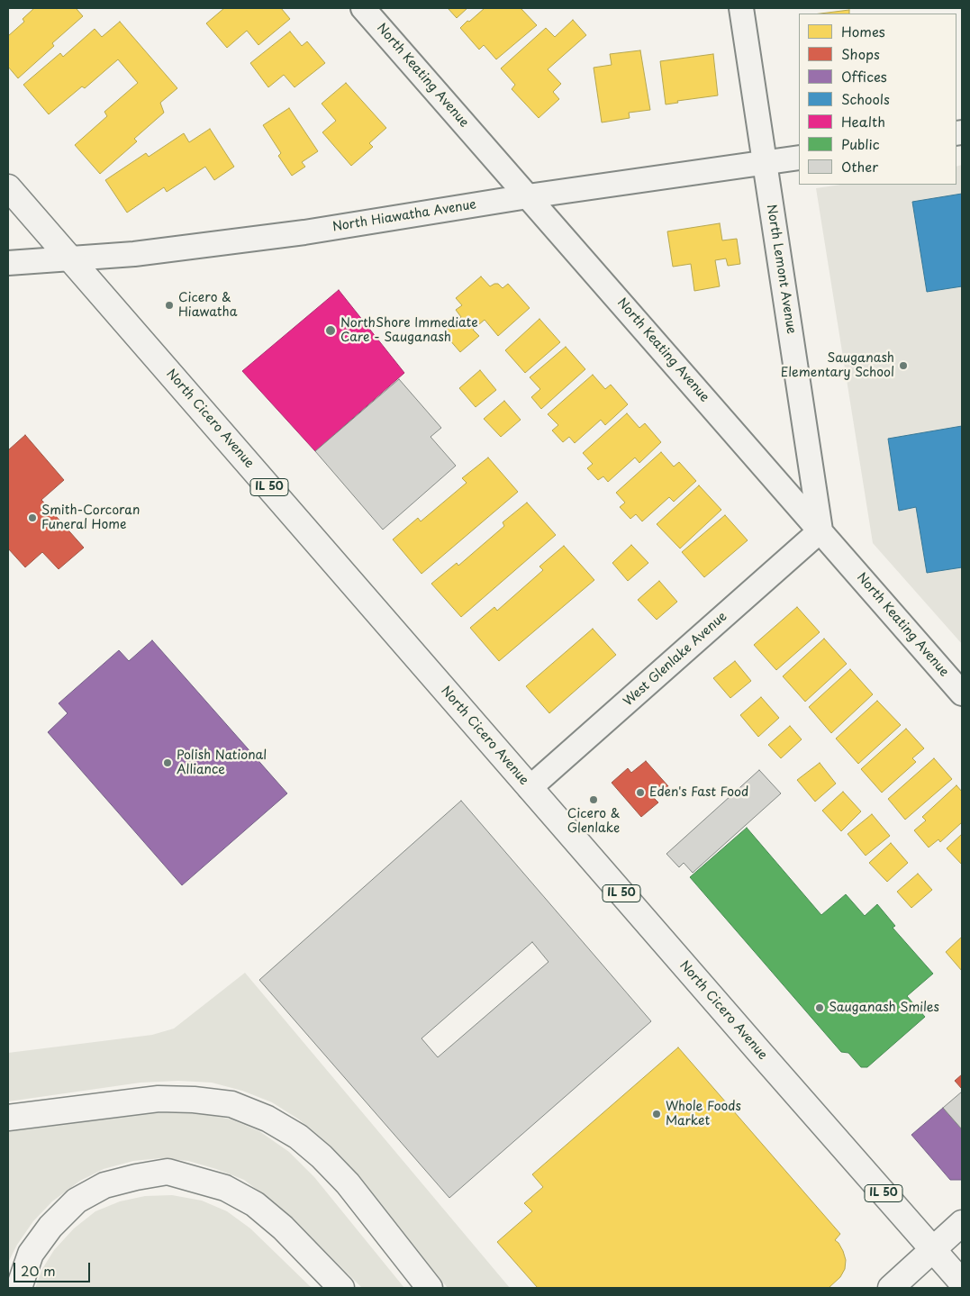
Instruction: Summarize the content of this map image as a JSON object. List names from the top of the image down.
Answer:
{
  "streets": {
    "main road": ["North Cicero Avenue", "IL 50"],
    "street": [
      "North Keating Avenue",
      "North Hiawatha Avenue",
      "North Lemont Avenue",
      "West Glenlake Avenue"
    ]
  },
  "crossings": [
    ["North Keating Avenue", "North Hiawatha Avenue"],
    ["North Keating Avenue", "North Lemont Avenue"],
    ["North Keating Avenue", "West Glenlake Avenue"],
    ["North Hiawatha Avenue", "North Lemont Avenue"],
    ["North Hiawatha Avenue", "North Cicero Avenue"],
    ["North Lemont Avenue", "West Glenlake Avenue"],
    ["North Cicero Avenue", "West Glenlake Avenue"]
  ],
  "places": [
    "Cicero & Hiawatha",
    "NorthShore Immediate Care - Sauganash",
    "Sauganash Elementary School",
    "Smith-Corcoran Funeral Home",
    "Polish National Alliance",
    "Eden's Fast Food",
    "Cicero & Glenlake",
    "Sauganash Smiles",
    "Whole Foods Market"
  ],
  "legend": [
    "Homes",
    "Shops",
    "Offices",
    "Schools",
    "Health",
    "Public",
    "Other"
  ],
  "scale_bar": "20 m"
}
